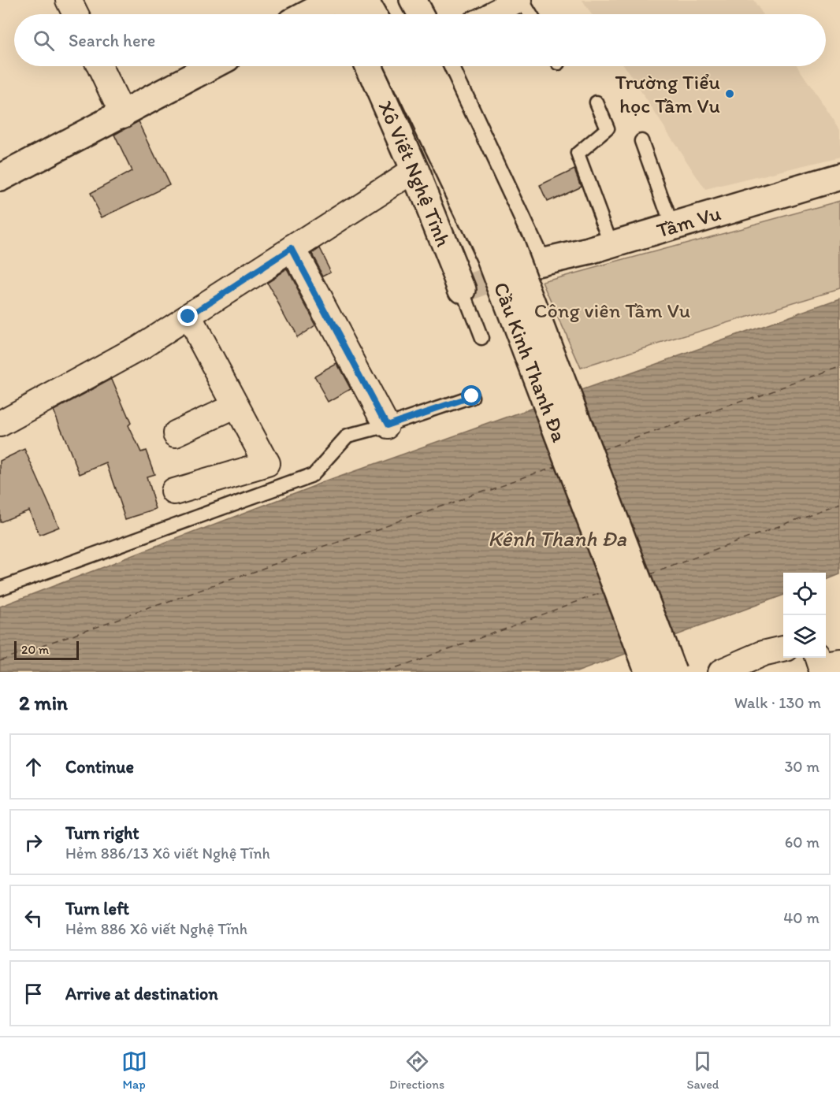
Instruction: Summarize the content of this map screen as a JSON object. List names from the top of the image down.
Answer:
{
  "streets": {
    "main road": ["Xô Viết Nghệ Tĩnh", "Tầm Vu", "Cầu Kinh Thanh Đa"]
  },
  "water": ["Kênh Thanh Đa"],
  "parks": ["Công viên Tầm Vu"],
  "places": ["Trường Tiểu học Tầm Vu"],
  "scale_bar": "20 m",
  "page": {
    "search": "Search here",
    "scale": "20 m",
    "heading": ["2 min", "Walk · 130 m"],
    "list": [
      ["Continue", "30 m"],
      ["Turn right", "Hẻm 886/13 Xô viết Nghệ Tĩnh", "60 m"],
      ["Turn left", "Hẻm 886 Xô viết Nghệ Tĩnh", "40 m"],
      "Arrive at destination"
    ],
    "nav": ["Map", "Directions", "Saved"]
  }
}
